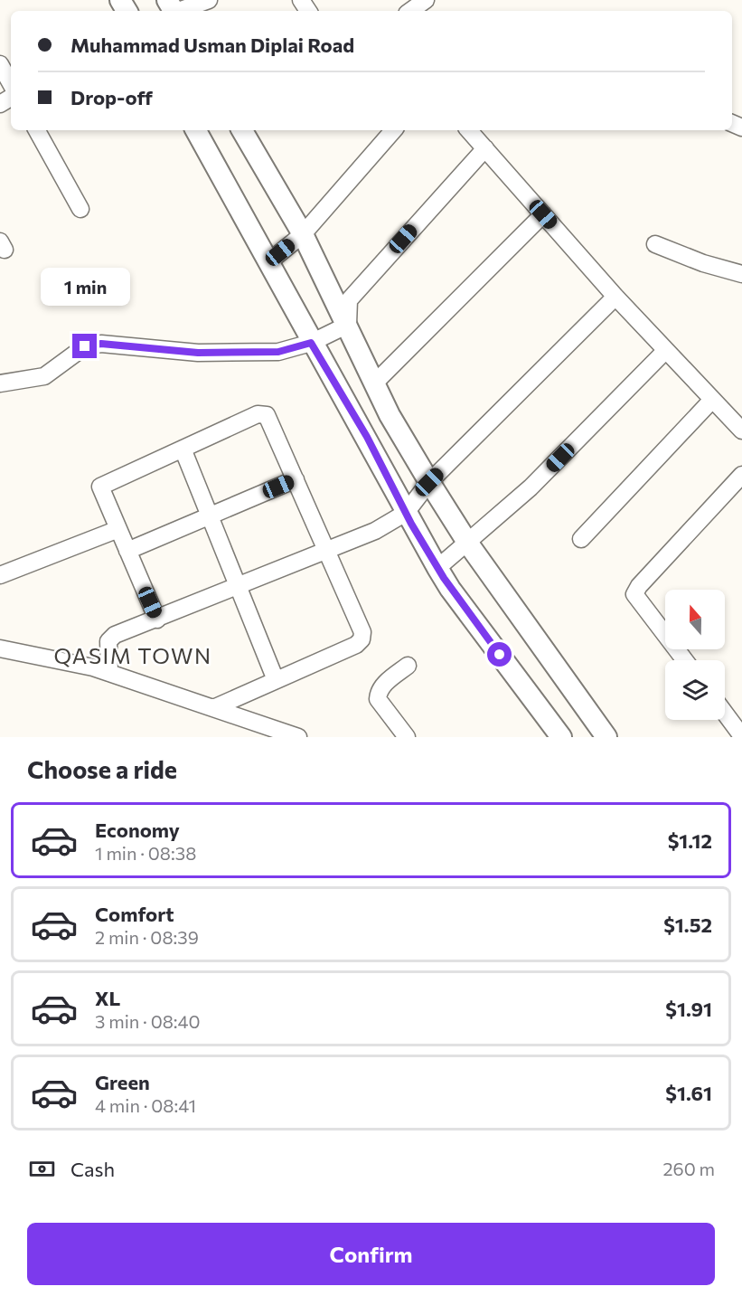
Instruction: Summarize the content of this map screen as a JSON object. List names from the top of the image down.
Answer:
{
  "districts": ["QASIM TOWN"],
  "north": "top",
  "page": {
    "banner": ["Muhammad Usman Diplai Road", "Drop-off"],
    "bubble": "1 min",
    "heading": "Choose a ride",
    "list": [
      {
        "name": "Economy",
        "note": "1 min · 08:38",
        "value": "$1.12"
      },
      {
        "name": "Comfort",
        "note": "2 min · 08:39",
        "value": "$1.52"
      },
      {
        "name": "XL",
        "note": "3 min · 08:40",
        "value": "$1.91"
      },
      {
        "name": "Green",
        "note": "4 min · 08:41",
        "value": "$1.61"
      }
    ],
    "pay": ["Cash", "260 m"],
    "buttons": "Confirm"
  }
}
